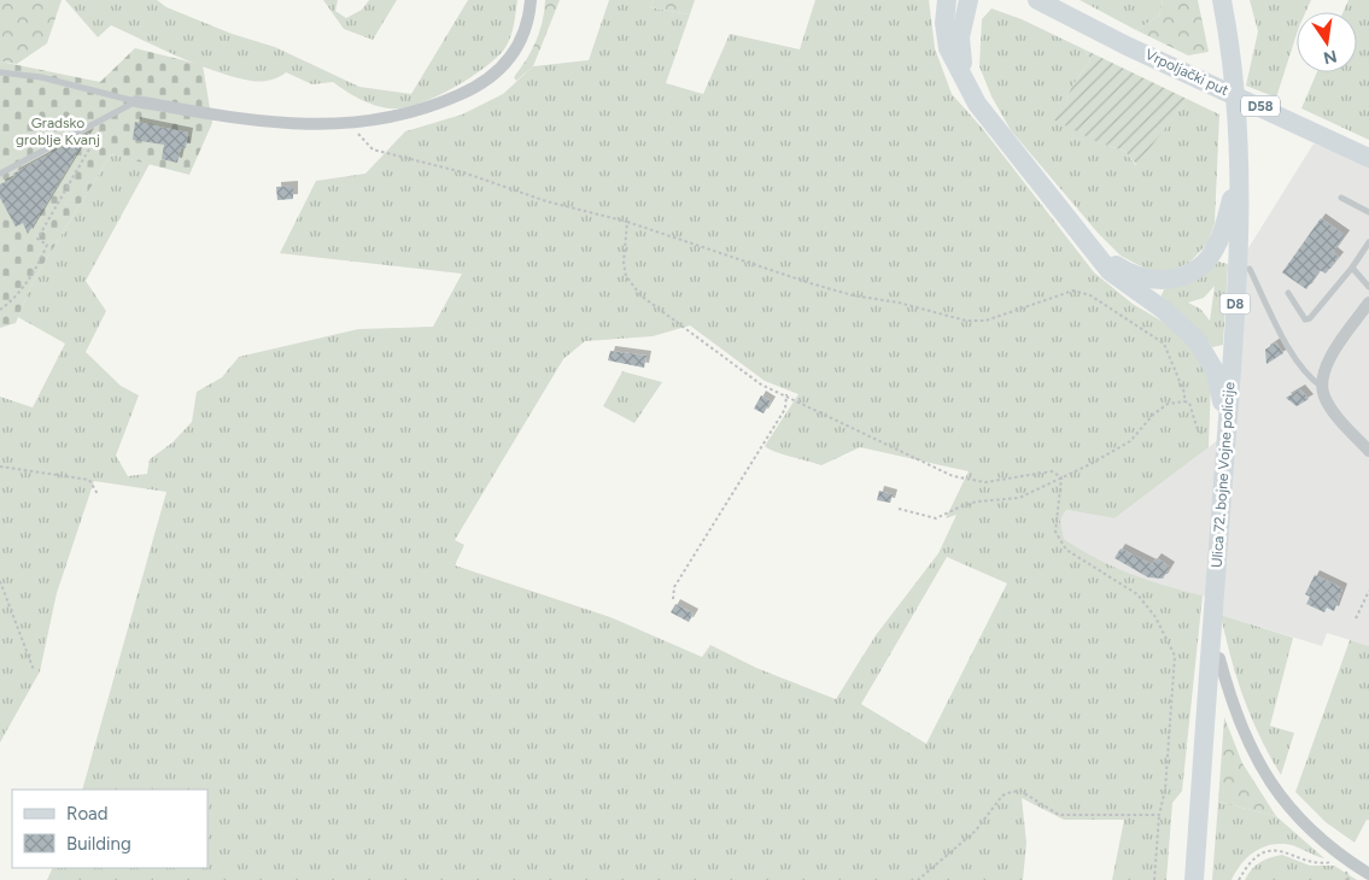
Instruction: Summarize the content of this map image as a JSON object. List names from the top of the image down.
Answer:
{
  "streets": {
    "main road": [
      "Vrpoljački put",
      "D58",
      "D8",
      "Ulica 72. bojne Vojne policije"
    ]
  },
  "parks": ["Gradsko groblje Kvanj"],
  "legend": ["Road", "Building"],
  "north": "bottom"
}
